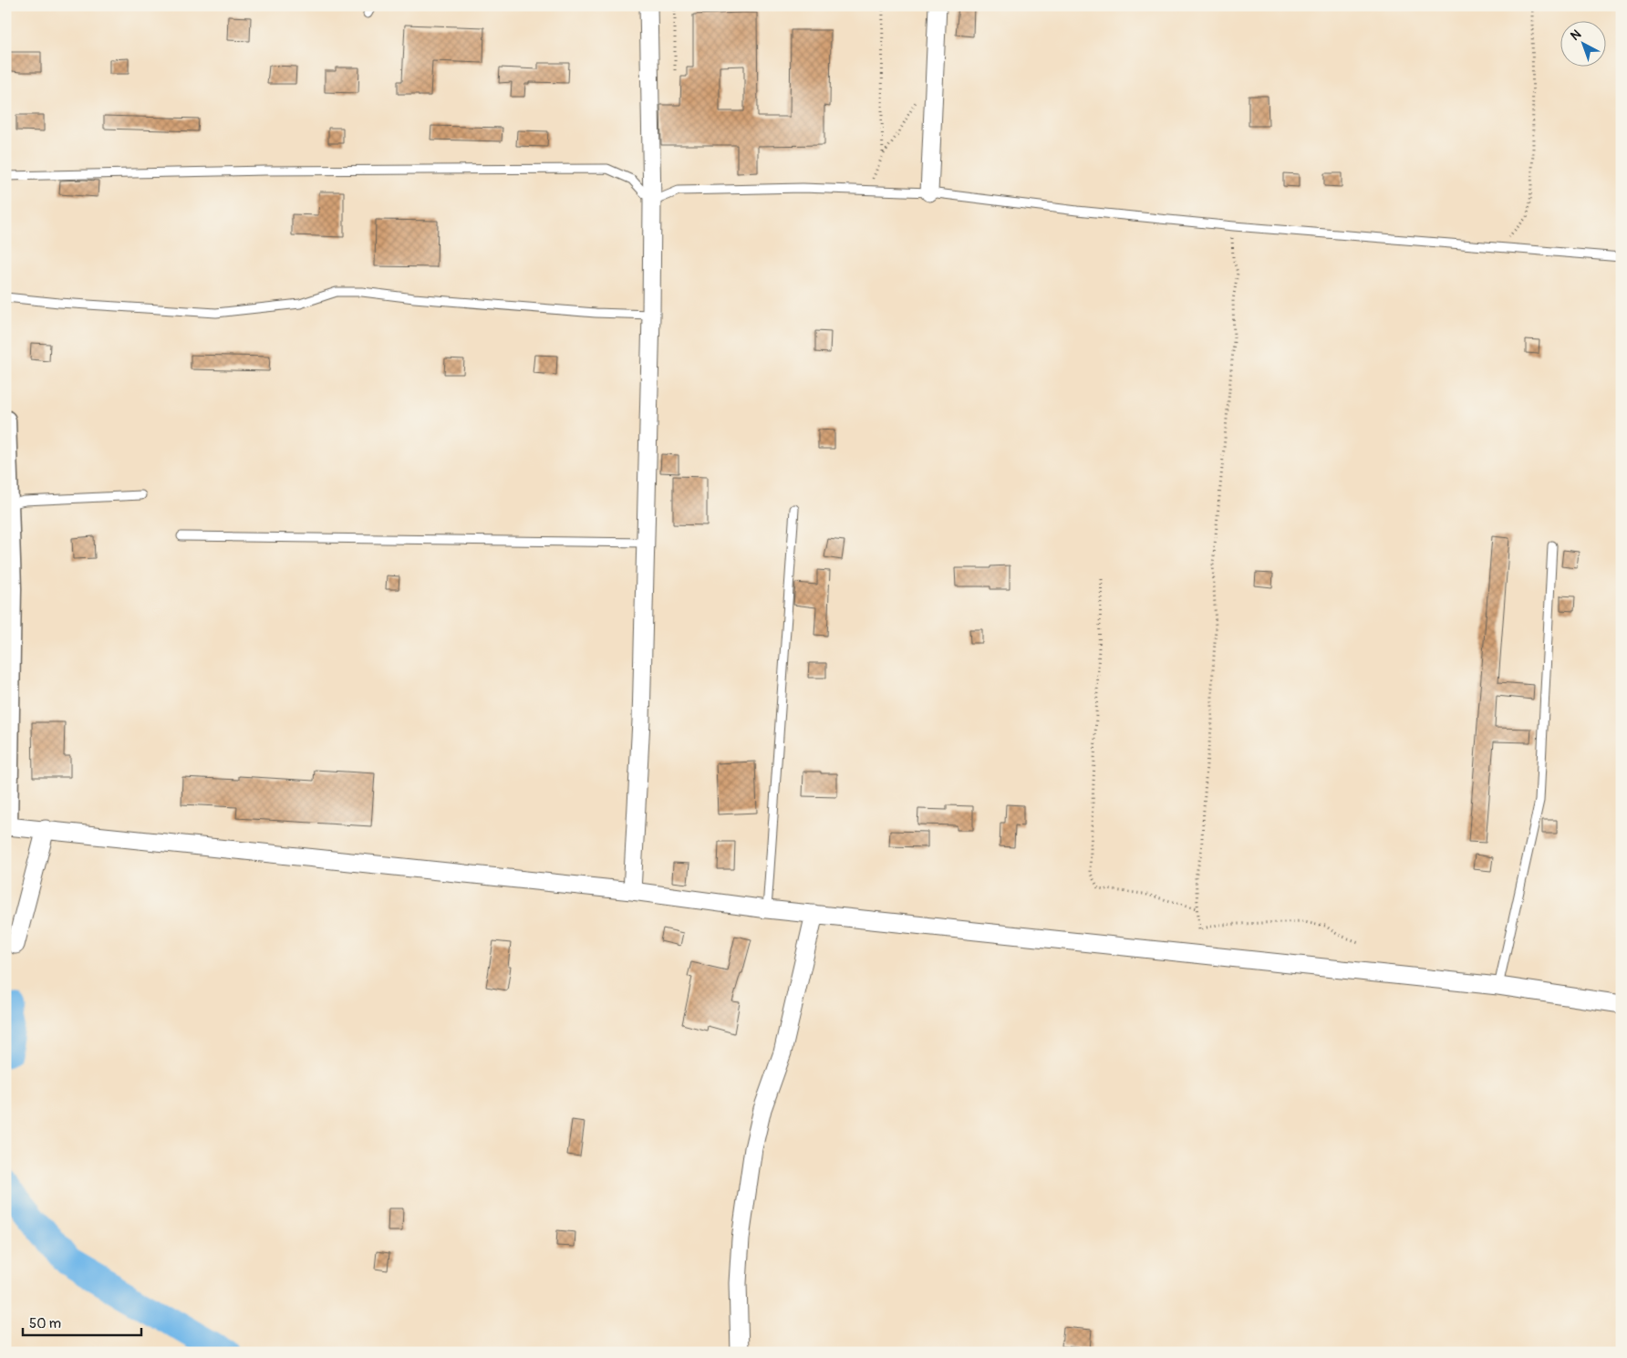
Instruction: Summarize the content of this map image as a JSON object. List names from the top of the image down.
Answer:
{
  "scale_bar": "50 m",
  "north": "top left"
}
